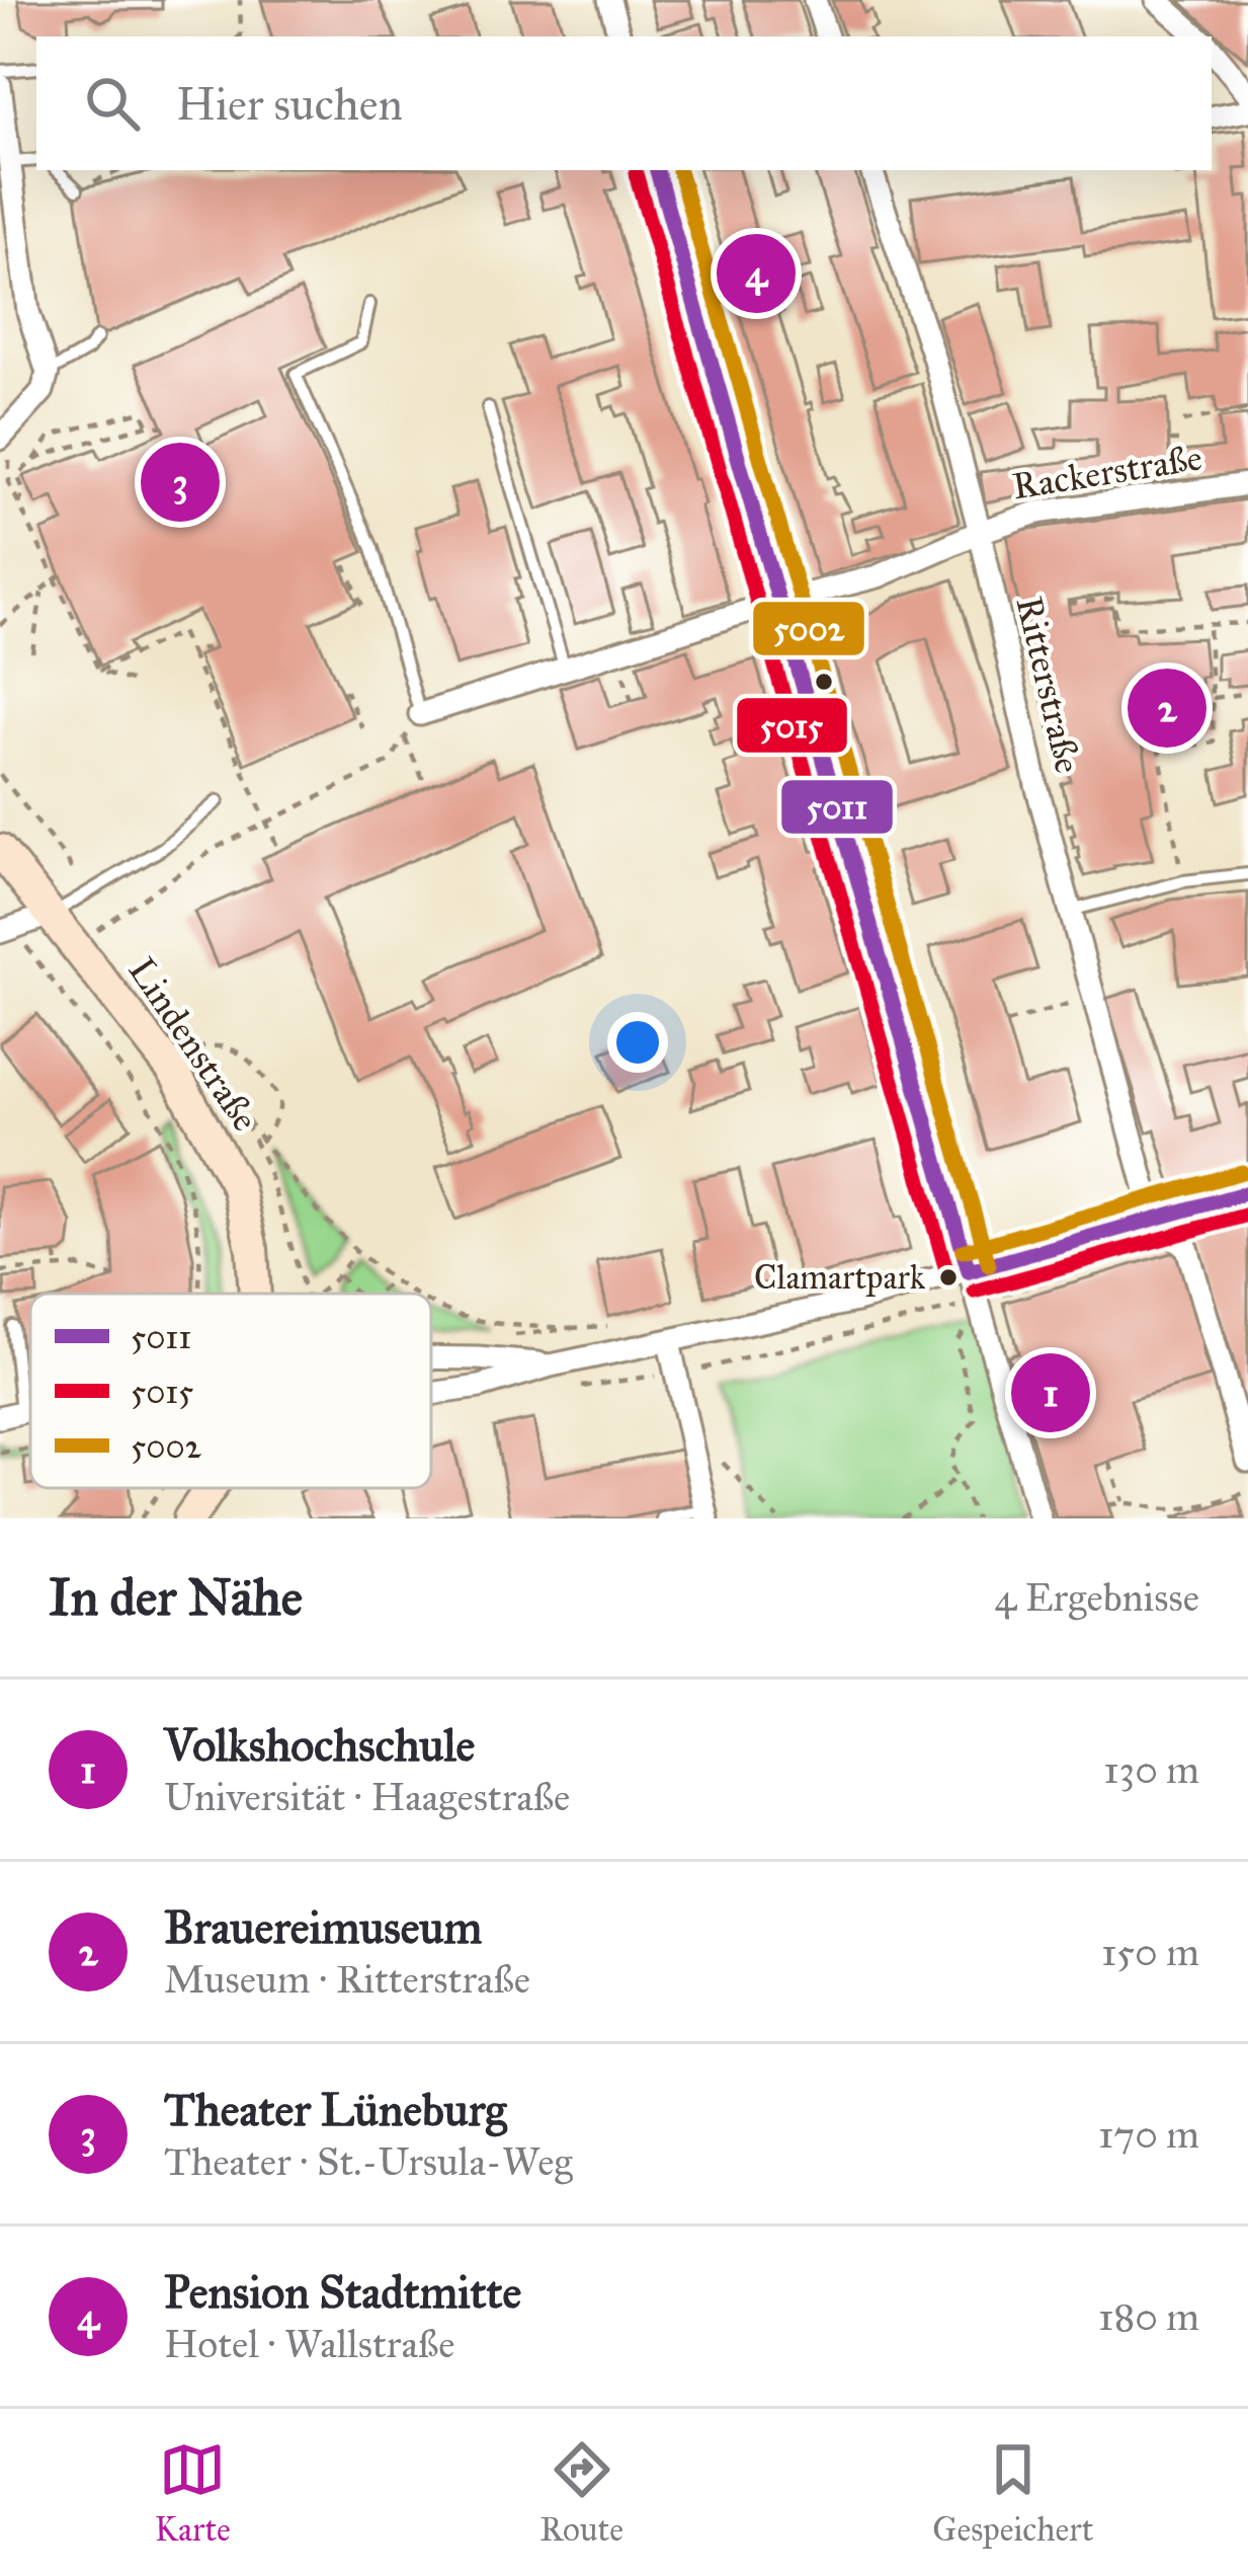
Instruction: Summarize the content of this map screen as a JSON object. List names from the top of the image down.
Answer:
{
  "streets": {
    "main road": ["Lindenstraße"],
    "street": ["Rackerstraße", "Ritterstraße"]
  },
  "crossings": [
    ["Rackerstraße", "Ritterstraße"]
  ],
  "places": ["Clamartpark"],
  "lines": ["transit line 5011", "transit line 5002", "transit line 5015"],
  "legend": ["5011", "5015", "5002"],
  "page": {
    "search": "Hier suchen",
    "pins": [
      "4",
      "3",
      "2",
      "1"
    ],
    "heading": ["In der Nähe", "4 Ergebnisse"],
    "list": [
      {
        "mark": "1",
        "name": "Volkshochschule",
        "note": "Universität · Haagestraße",
        "value": "130 m"
      },
      {
        "mark": "2",
        "name": "Brauereimuseum",
        "note": "Museum · Ritterstraße",
        "value": "150 m"
      },
      {
        "mark": "3",
        "name": "Theater Lüneburg",
        "note": "Theater · St.-Ursula-Weg",
        "value": "170 m"
      },
      {
        "mark": "4",
        "name": "Pension Stadtmitte",
        "note": "Hotel · Wallstraße",
        "value": "180 m"
      }
    ],
    "nav": ["Karte", "Route", "Gespeichert"]
  }
}
